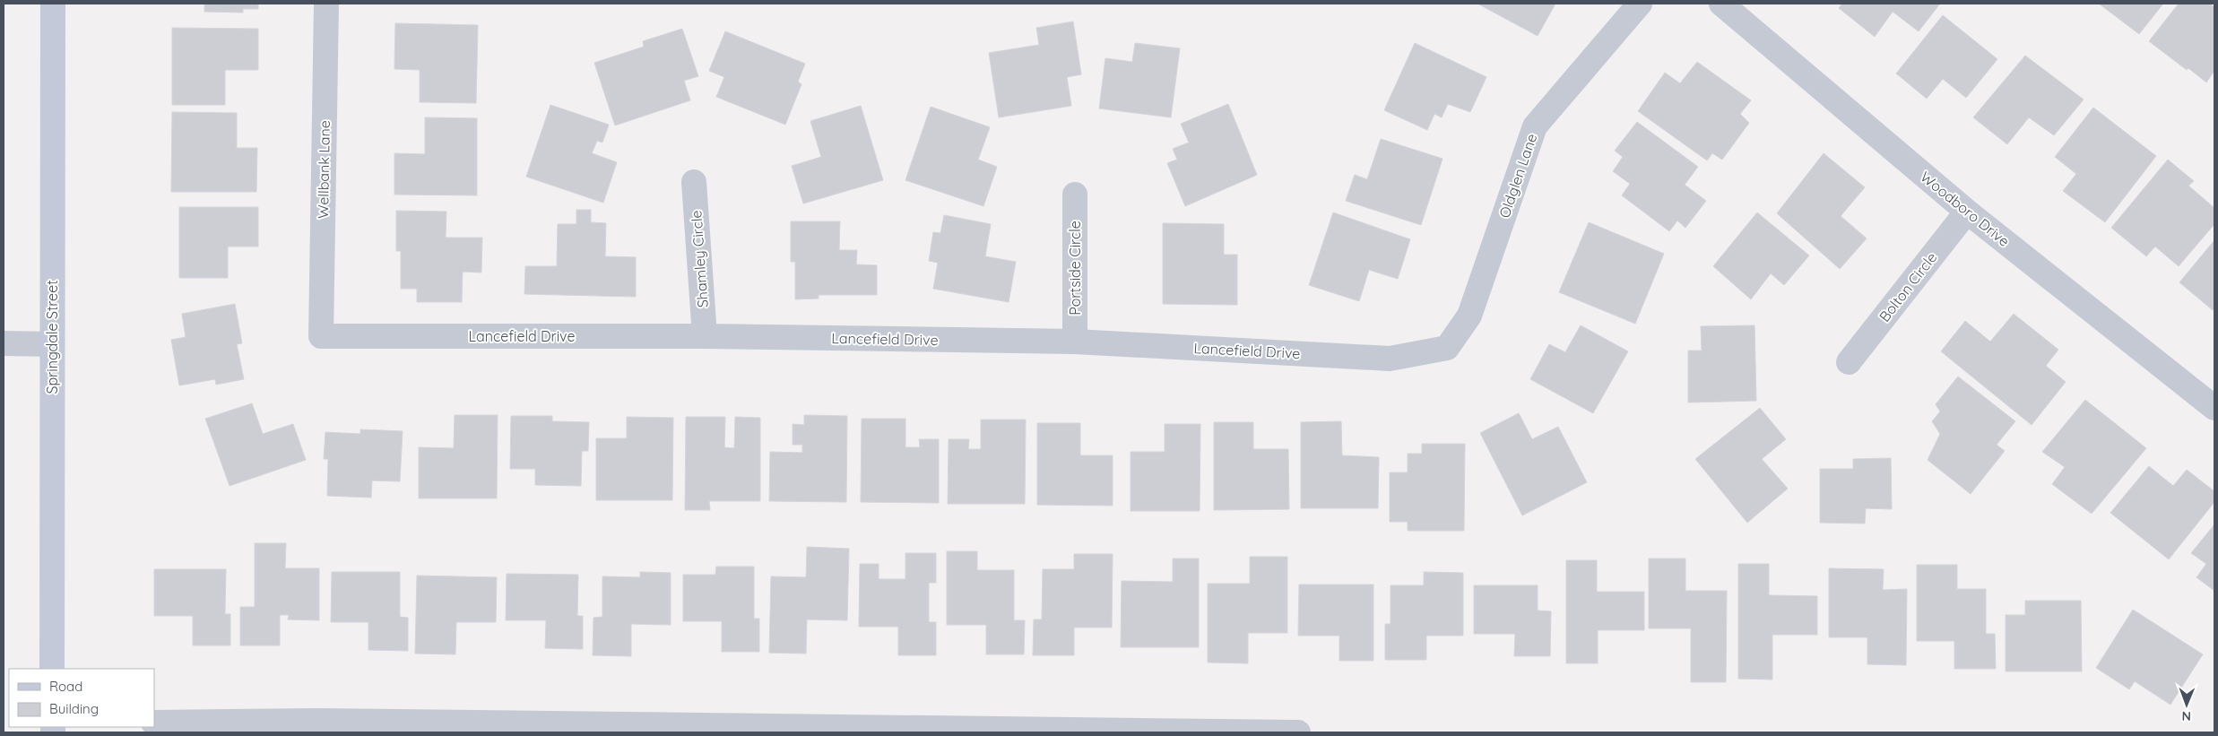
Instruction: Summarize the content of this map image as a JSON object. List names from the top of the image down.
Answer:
{
  "streets": {
    "street": [
      "Wellbank Lane",
      "Oldglen Lane",
      "Woodboro Drive",
      "Shamley Circle",
      "Portside Circle",
      "Bolton Circle",
      "Lancefield Drive",
      "Springdale Street"
    ]
  },
  "crossings": [
    ["Wellbank Lane", "Lancefield Drive"],
    ["Oldglen Lane", "Lancefield Drive"],
    ["Woodboro Drive", "Bolton Circle"],
    ["Shamley Circle", "Lancefield Drive"],
    ["Portside Circle", "Lancefield Drive"]
  ],
  "legend": ["Road", "Building"],
  "north": "bottom"
}
